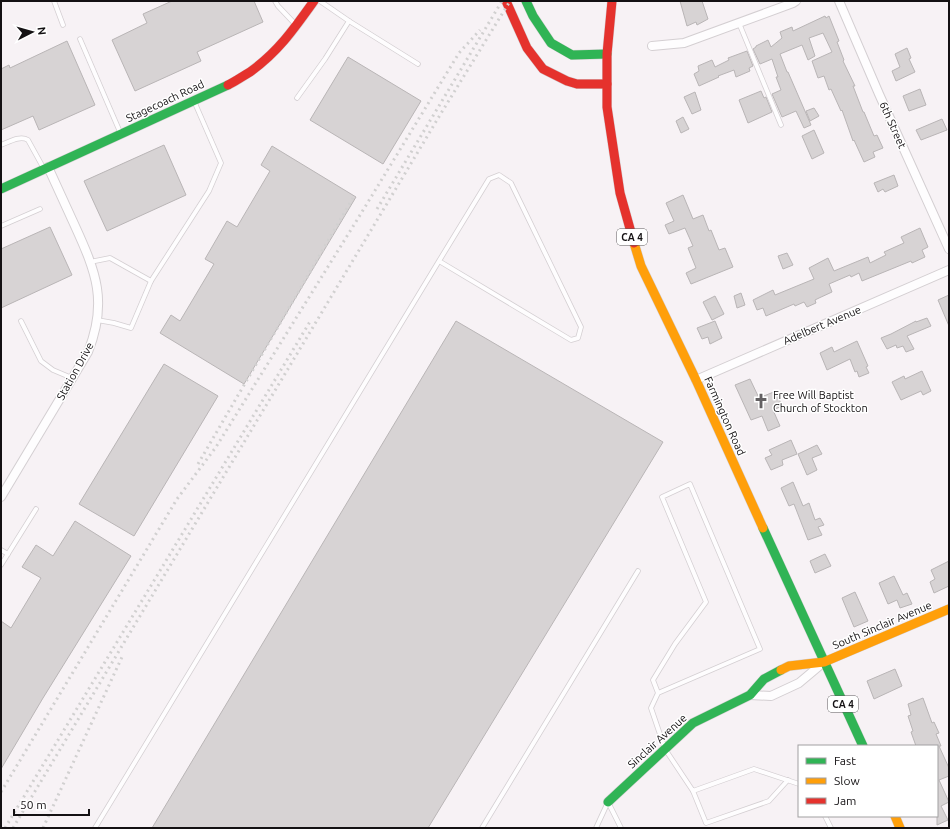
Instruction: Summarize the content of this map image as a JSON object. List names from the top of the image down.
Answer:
{
  "streets": {
    "main road": [
      "Stagecoach Road",
      "CA 4",
      "Farmington Road",
      "South Sinclair Avenue",
      "Sinclair Avenue"
    ],
    "street": ["6th Street", "Adelbert Avenue", "Station Drive"]
  },
  "crossings": [
    ["Stagecoach Road", "Station Drive"],
    ["CA 4", "Farmington Road"],
    ["Adelbert Avenue", "Farmington Road"],
    ["Farmington Road", "South Sinclair Avenue"],
    ["Farmington Road", "Sinclair Avenue"],
    ["South Sinclair Avenue", "Sinclair Avenue"]
  ],
  "places": {
    "church": ["Free Will Baptist Church of Stockton"]
  },
  "legend": ["Fast", "Slow", "Jam"],
  "scale_bar": "50 m",
  "north": "right"
}
